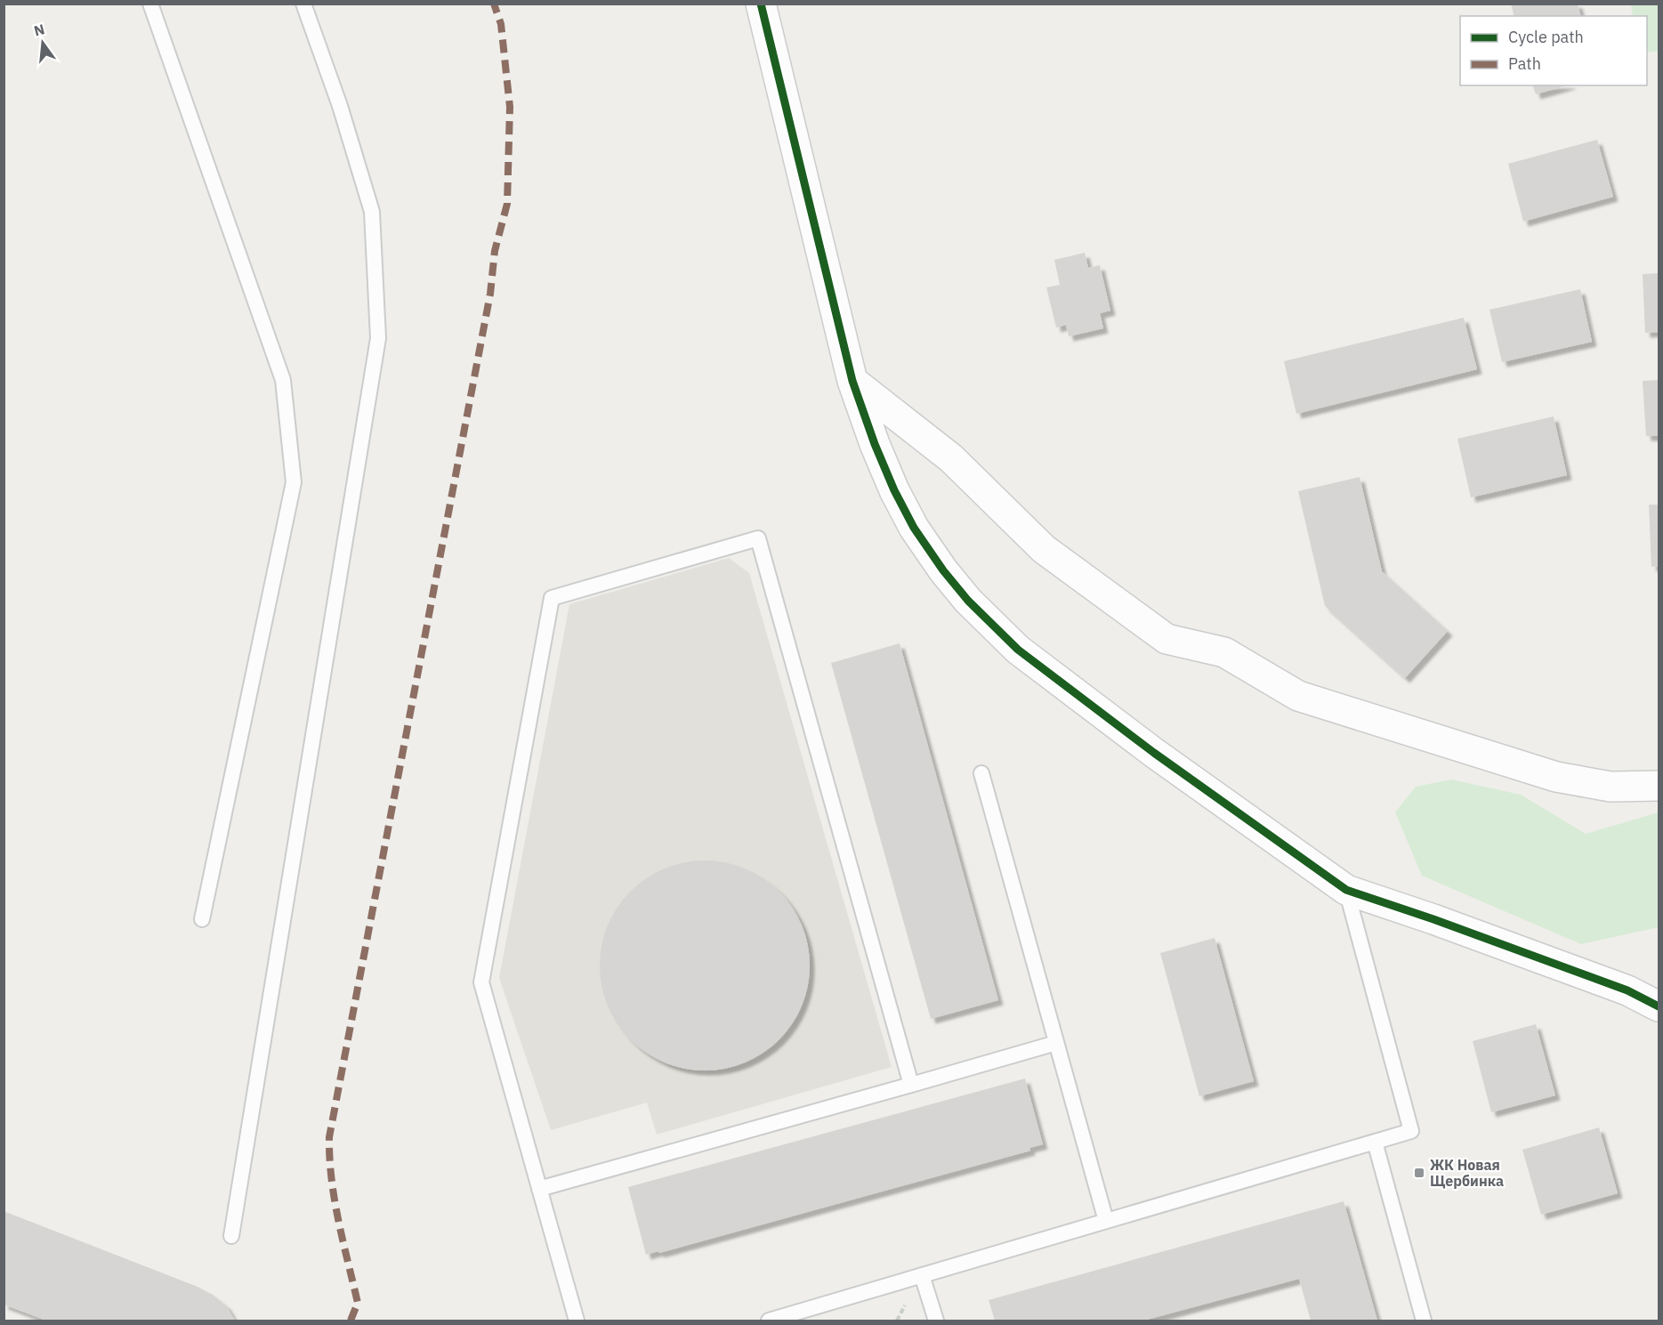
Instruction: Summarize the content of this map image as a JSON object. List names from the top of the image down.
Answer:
{
  "places": {
    "transit": ["ЖК Новая Щербинка"]
  },
  "legend": ["Cycle path", "Path"],
  "north": "top"
}
